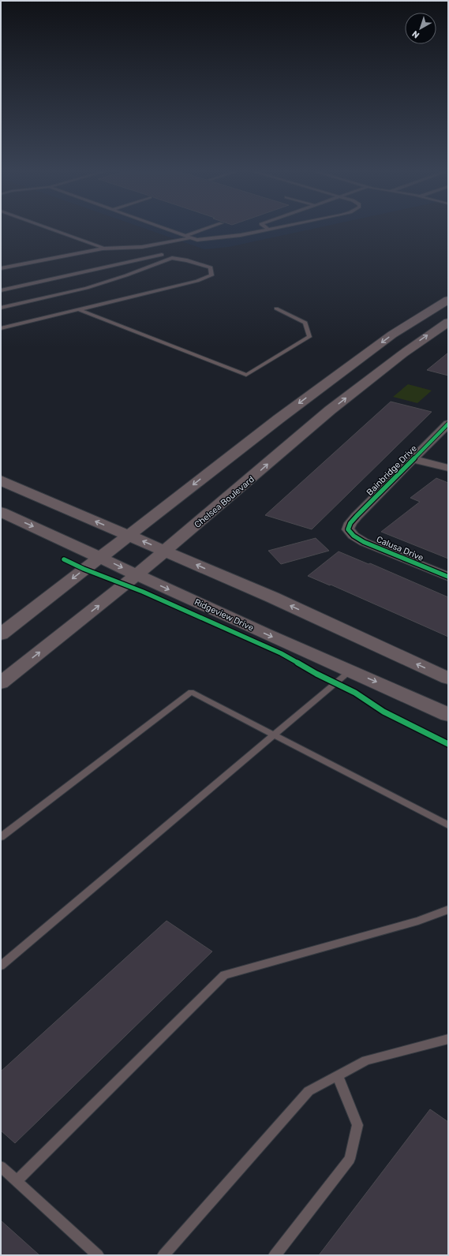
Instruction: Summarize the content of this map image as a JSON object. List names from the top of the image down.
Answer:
{
  "streets": {
    "main road": ["Chelsea Boulevard", "Ridgeview Drive"],
    "street": ["Bainbridge Drive", "Calusa Drive"]
  },
  "crossings": [
    ["Bainbridge Drive", "Calusa Drive"],
    ["Chelsea Boulevard", "Ridgeview Drive"]
  ],
  "north": "bottom left"
}
